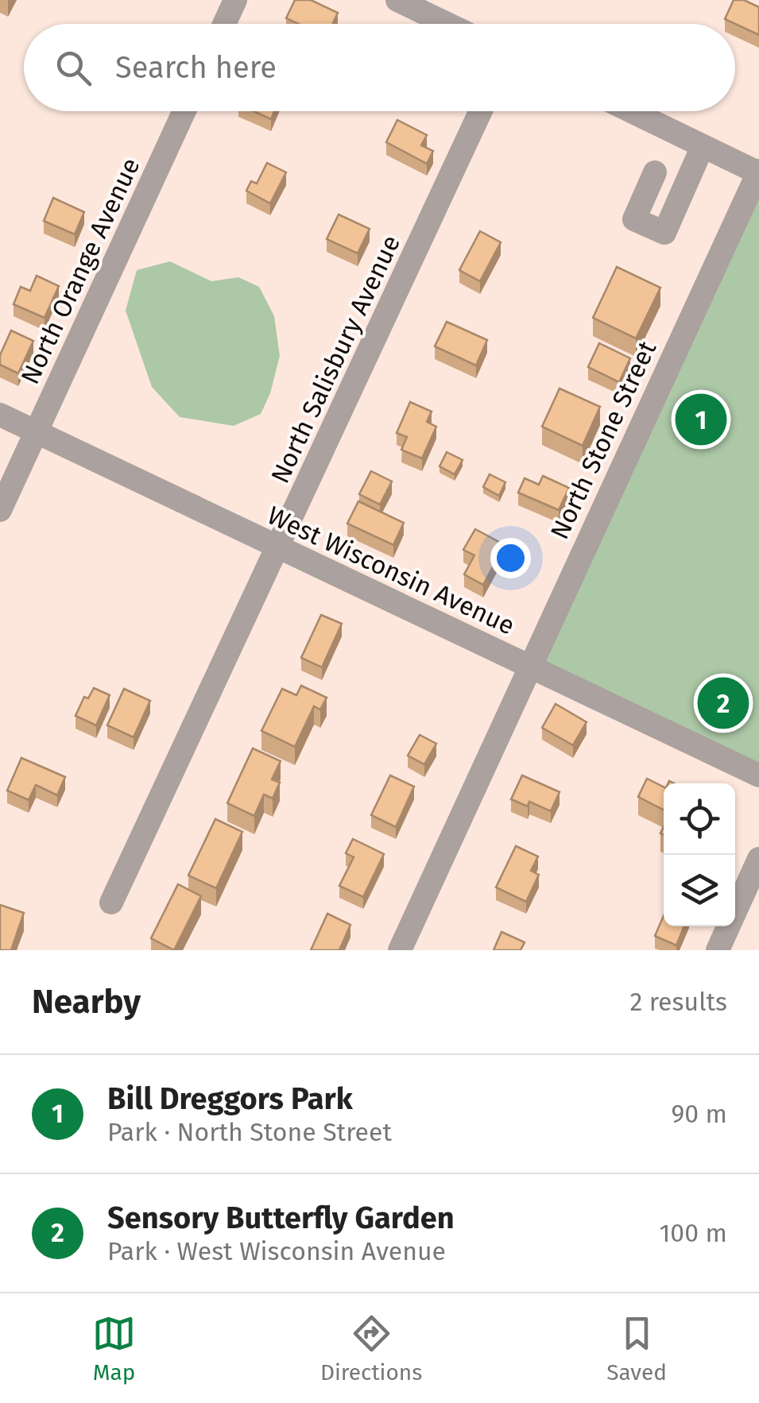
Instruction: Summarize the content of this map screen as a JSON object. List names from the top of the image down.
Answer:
{
  "streets": {
    "street": [
      "North Orange Avenue",
      "North Salisbury Avenue",
      "North Stone Street",
      "West Wisconsin Avenue"
    ]
  },
  "crossings": [
    ["North Orange Avenue", "West Wisconsin Avenue"],
    ["North Salisbury Avenue", "West Wisconsin Avenue"],
    ["North Stone Street", "West Wisconsin Avenue"]
  ],
  "page": {
    "search": "Search here",
    "pins": ["1", "2"],
    "heading": ["Nearby", "2 results"],
    "list": [
      {
        "mark": "1",
        "name": "Bill Dreggors Park",
        "note": "Park · North Stone Street",
        "value": "90 m"
      },
      {
        "mark": "2",
        "name": "Sensory Butterfly Garden",
        "note": "Park · West Wisconsin Avenue",
        "value": "100 m"
      }
    ],
    "nav": ["Map", "Directions", "Saved"]
  }
}
